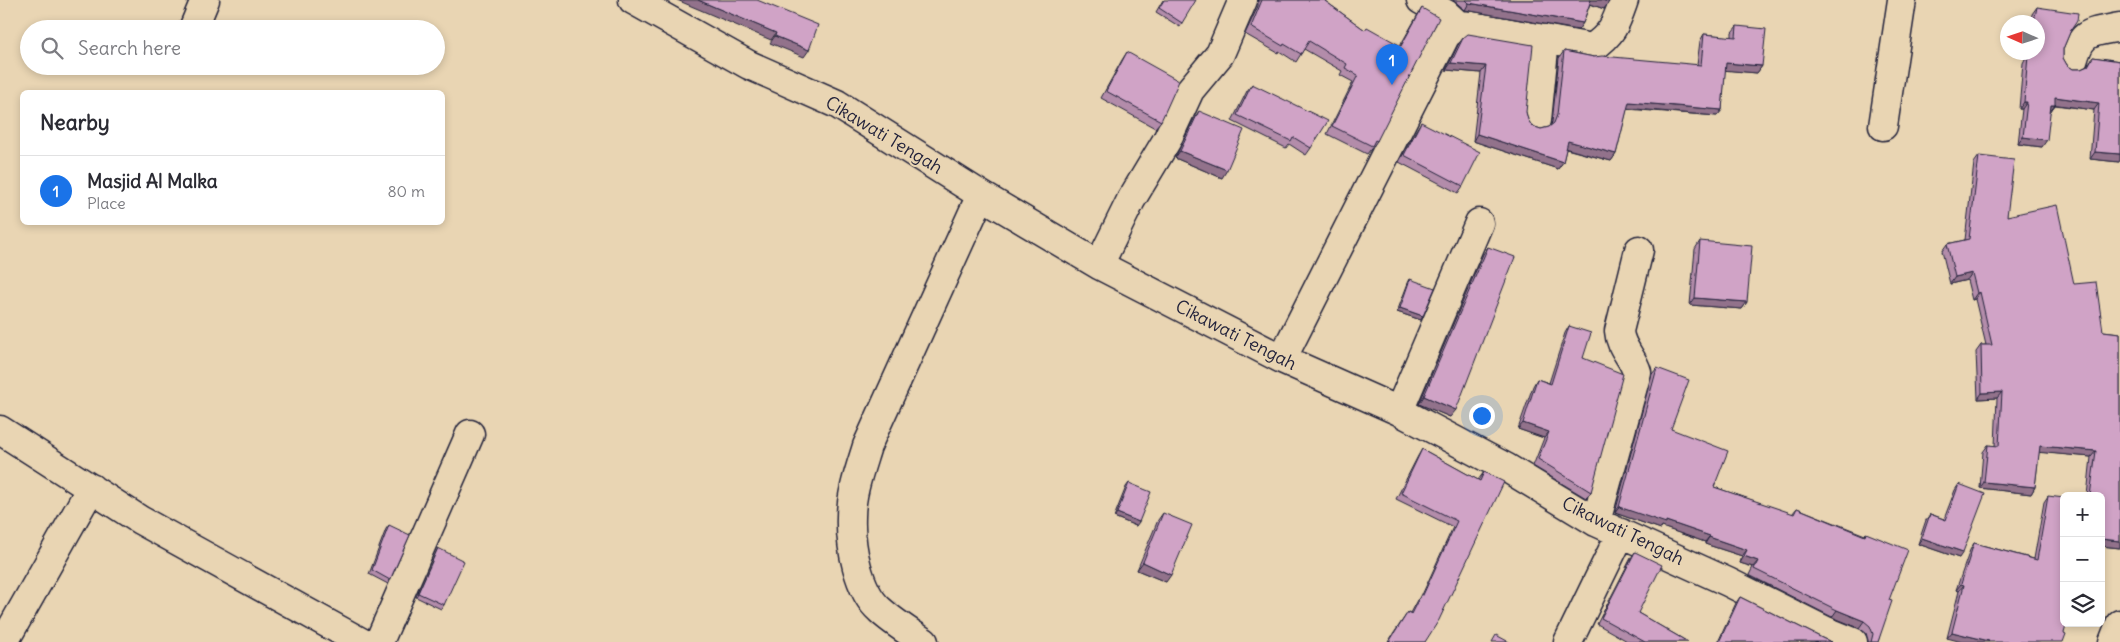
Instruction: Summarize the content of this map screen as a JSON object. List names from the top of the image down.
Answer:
{
  "streets": {
    "street": ["Cikawati Tengah"]
  },
  "north": "left",
  "page": {
    "search": "Search here",
    "pins": "1",
    "heading": "Nearby",
    "list": [
      {
        "mark": "1",
        "name": "Masjid Al Malka",
        "note": "Place",
        "value": "80 m"
      }
    ],
    "map_buttons": ["+", "−"]
  }
}
